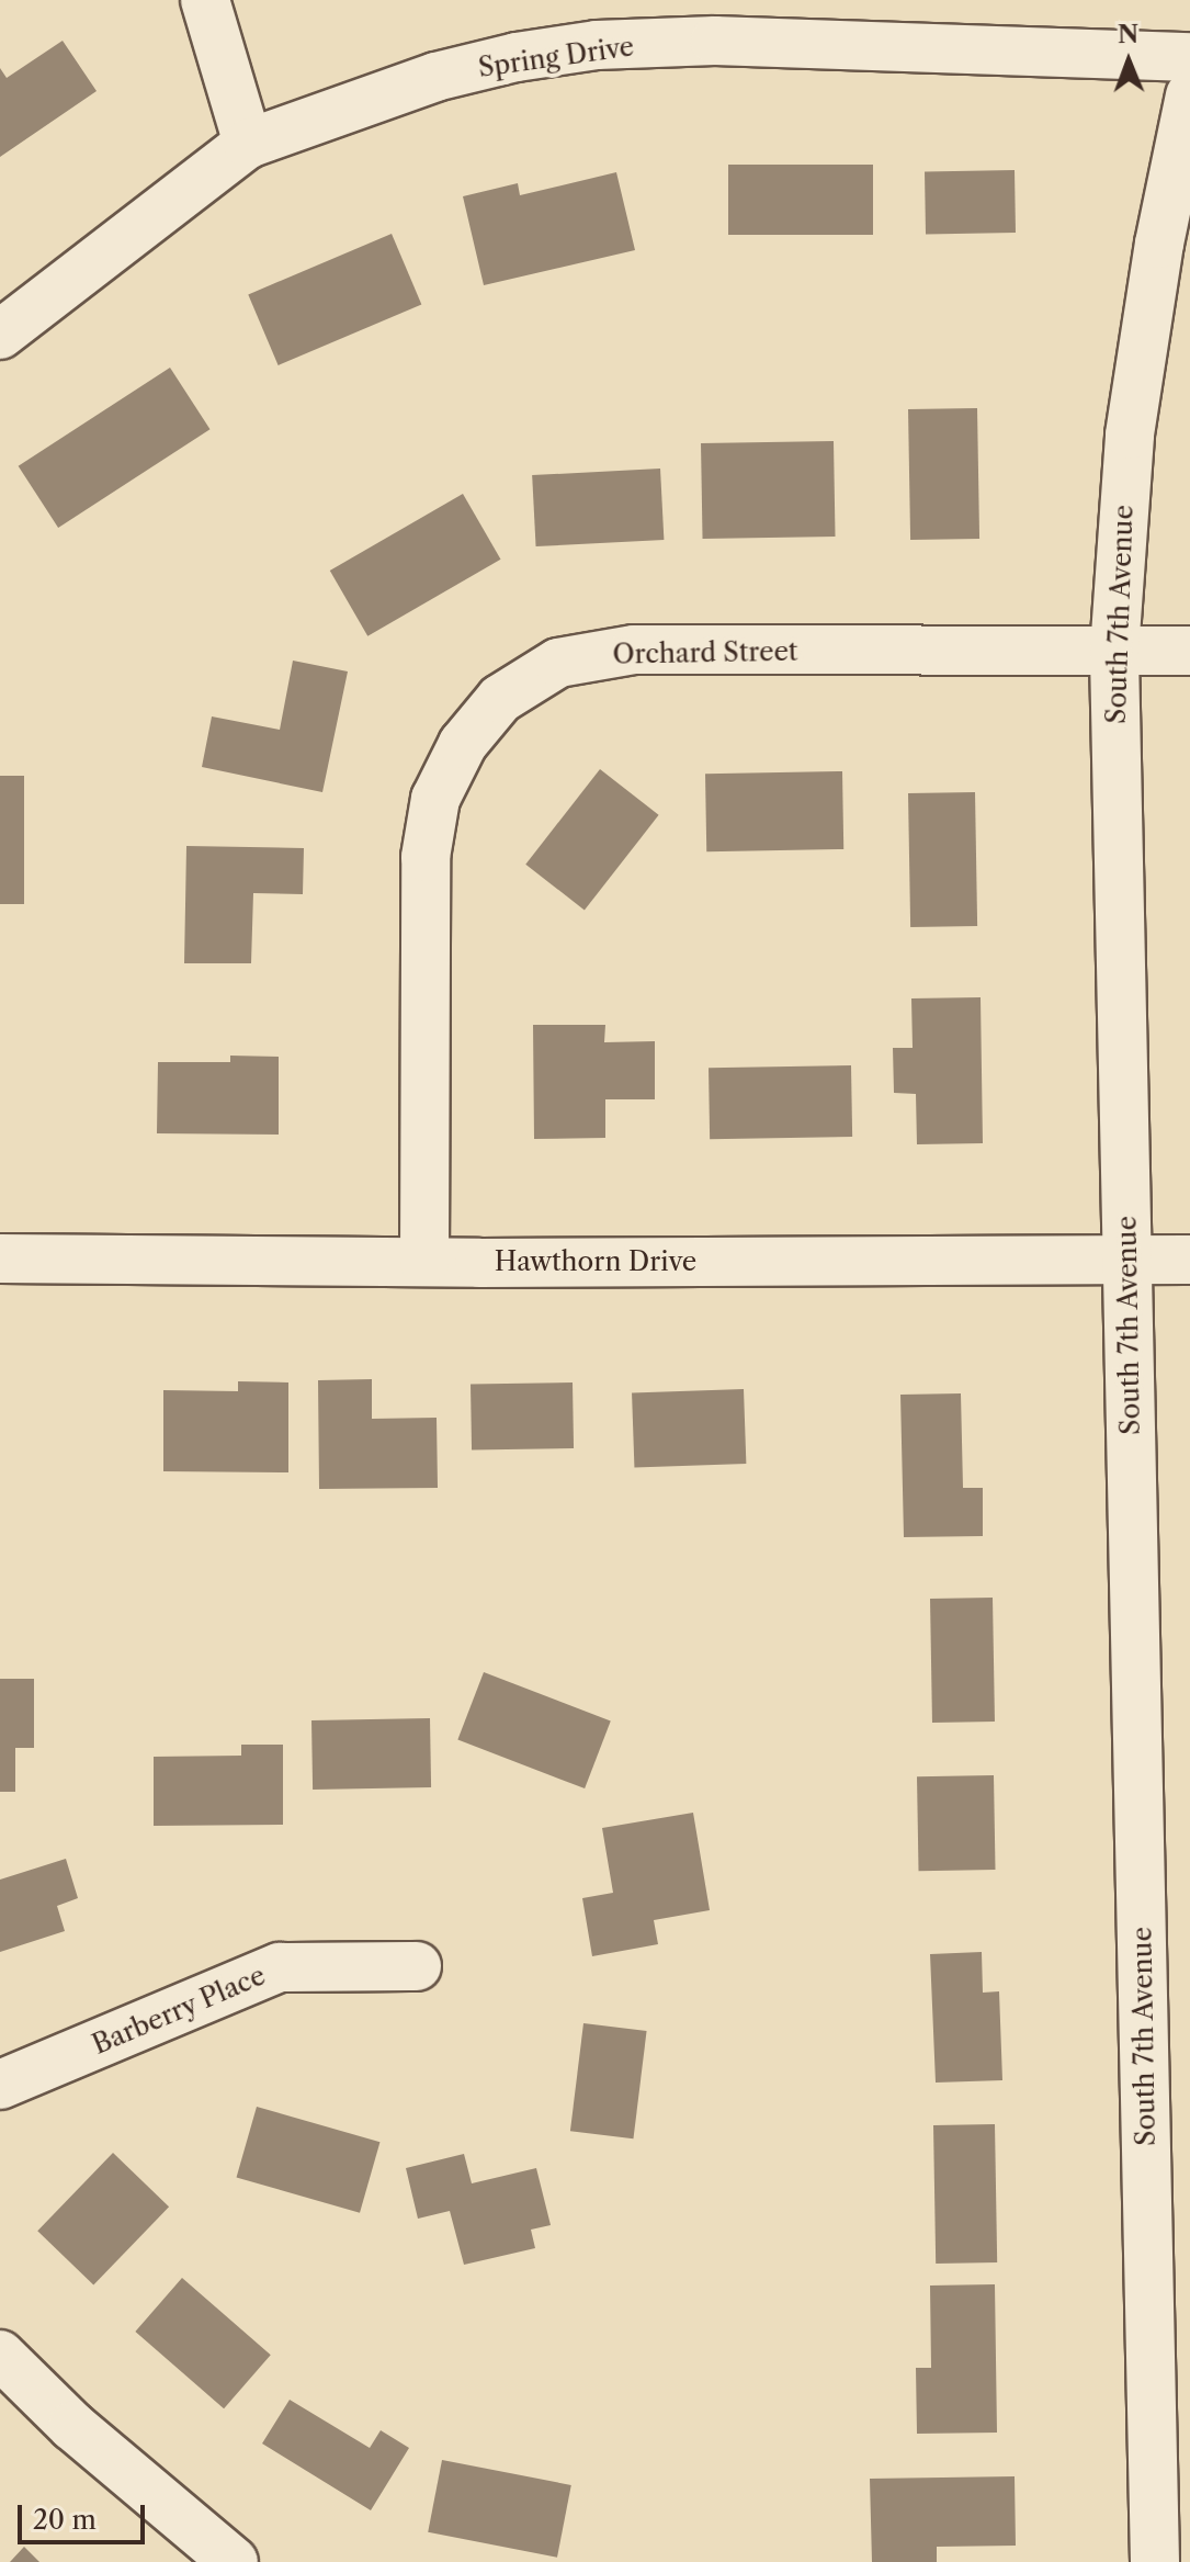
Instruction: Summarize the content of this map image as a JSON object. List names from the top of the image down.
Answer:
{
  "streets": {
    "street": [
      "Spring Drive",
      "South 7th Avenue",
      "Orchard Street",
      "Hawthorn Drive",
      "Barberry Place"
    ]
  },
  "crossings": [
    ["South 7th Avenue", "Orchard Street"],
    ["South 7th Avenue", "Hawthorn Drive"],
    ["Orchard Street", "Hawthorn Drive"]
  ],
  "scale_bar": "20 m",
  "north": "top"
}
